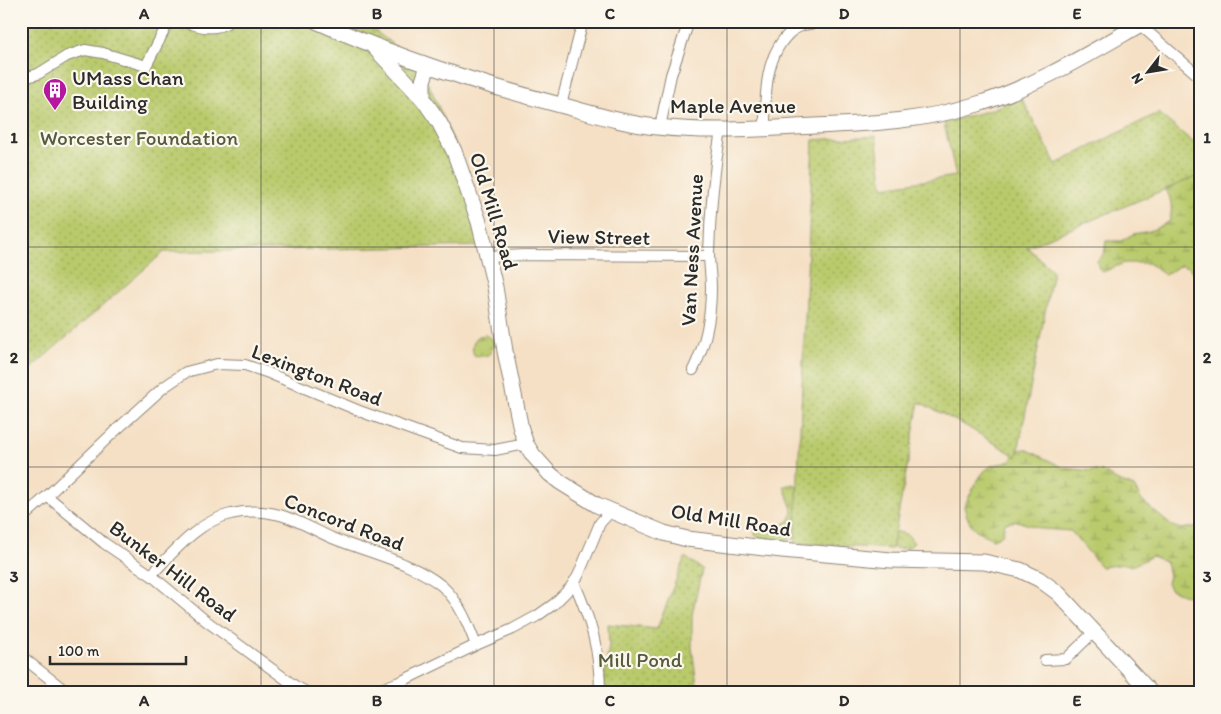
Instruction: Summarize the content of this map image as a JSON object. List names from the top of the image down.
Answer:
{
  "streets": {
    "street": [
      "Maple Avenue",
      "Old Mill Road",
      "View Street",
      "Van Ness Avenue",
      "Lexington Road",
      "Concord Road",
      "Bunker Hill Road"
    ]
  },
  "crossings": [
    ["Maple Avenue", "Old Mill Road"],
    ["Maple Avenue", "Van Ness Avenue"],
    ["Old Mill Road", "View Street"],
    ["Old Mill Road", "Lexington Road"],
    ["View Street", "Van Ness Avenue"],
    ["Lexington Road", "Bunker Hill Road"],
    ["Concord Road", "Bunker Hill Road"]
  ],
  "parks": ["Worcester Foundation", "Mill Pond"],
  "places": {
    "building": ["UMass Chan Building"]
  },
  "scale_bar": "100 m",
  "north": "bottom left",
  "grid": {
    "columns": [
      "A",
      "B",
      "C",
      "D",
      "E"
    ],
    "rows": ["1", "2", "3"]
  }
}
